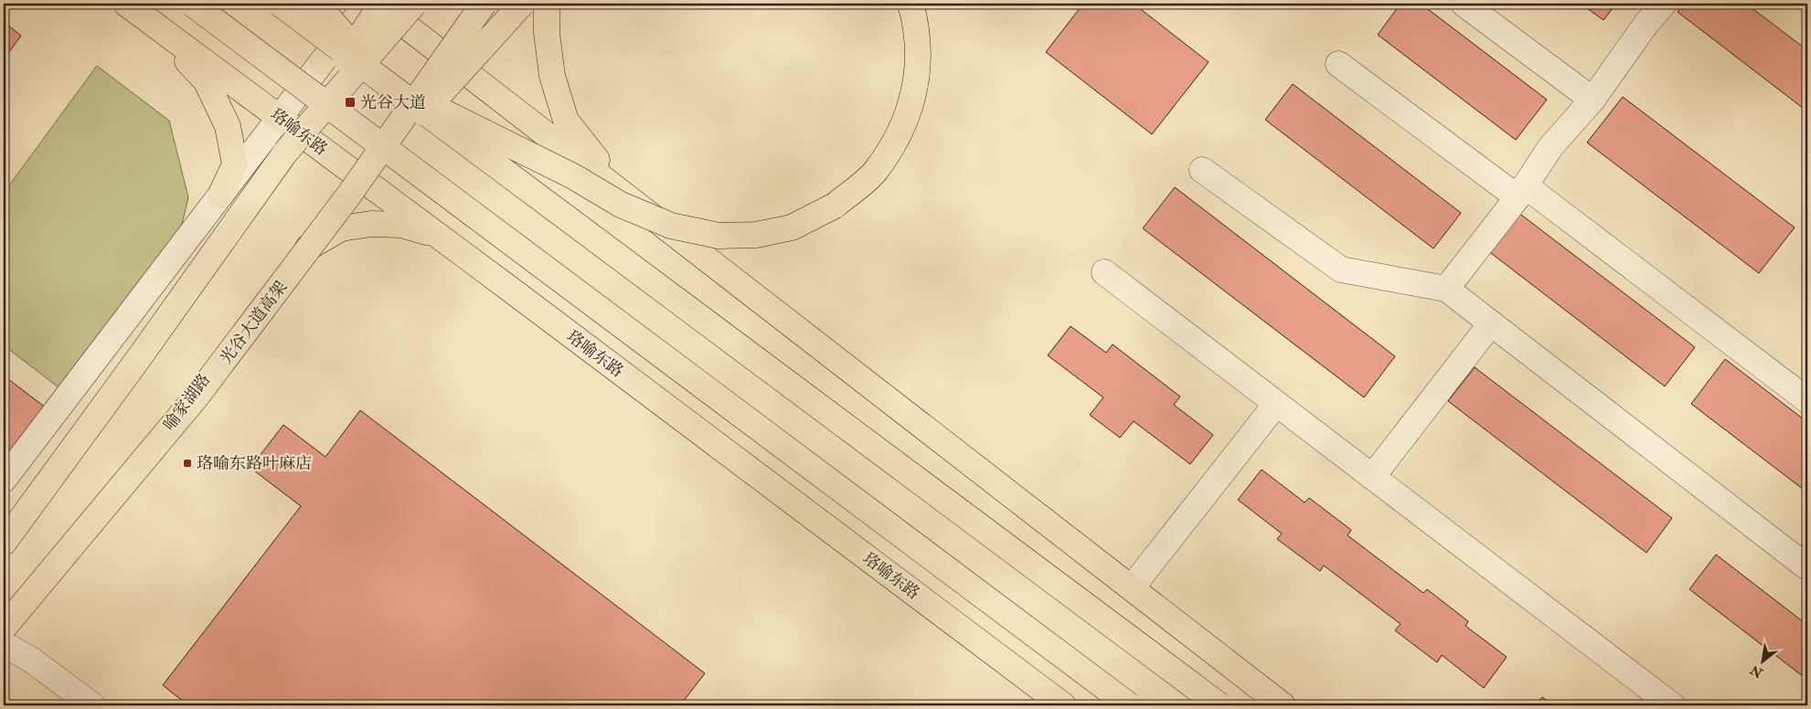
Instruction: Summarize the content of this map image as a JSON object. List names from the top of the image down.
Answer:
{
  "streets": {
    "main road": ["珞喻东路", "光谷大道高架"],
    "street": ["喻家湖路"]
  },
  "crossings": [
    ["珞喻东路", "光谷大道高架"],
    ["珞喻东路", "喻家湖路"],
    ["光谷大道高架", "喻家湖路"]
  ],
  "places": {
    "transit": ["光谷大道", "珞喻东路叶麻店"]
  },
  "north": "bottom left"
}
